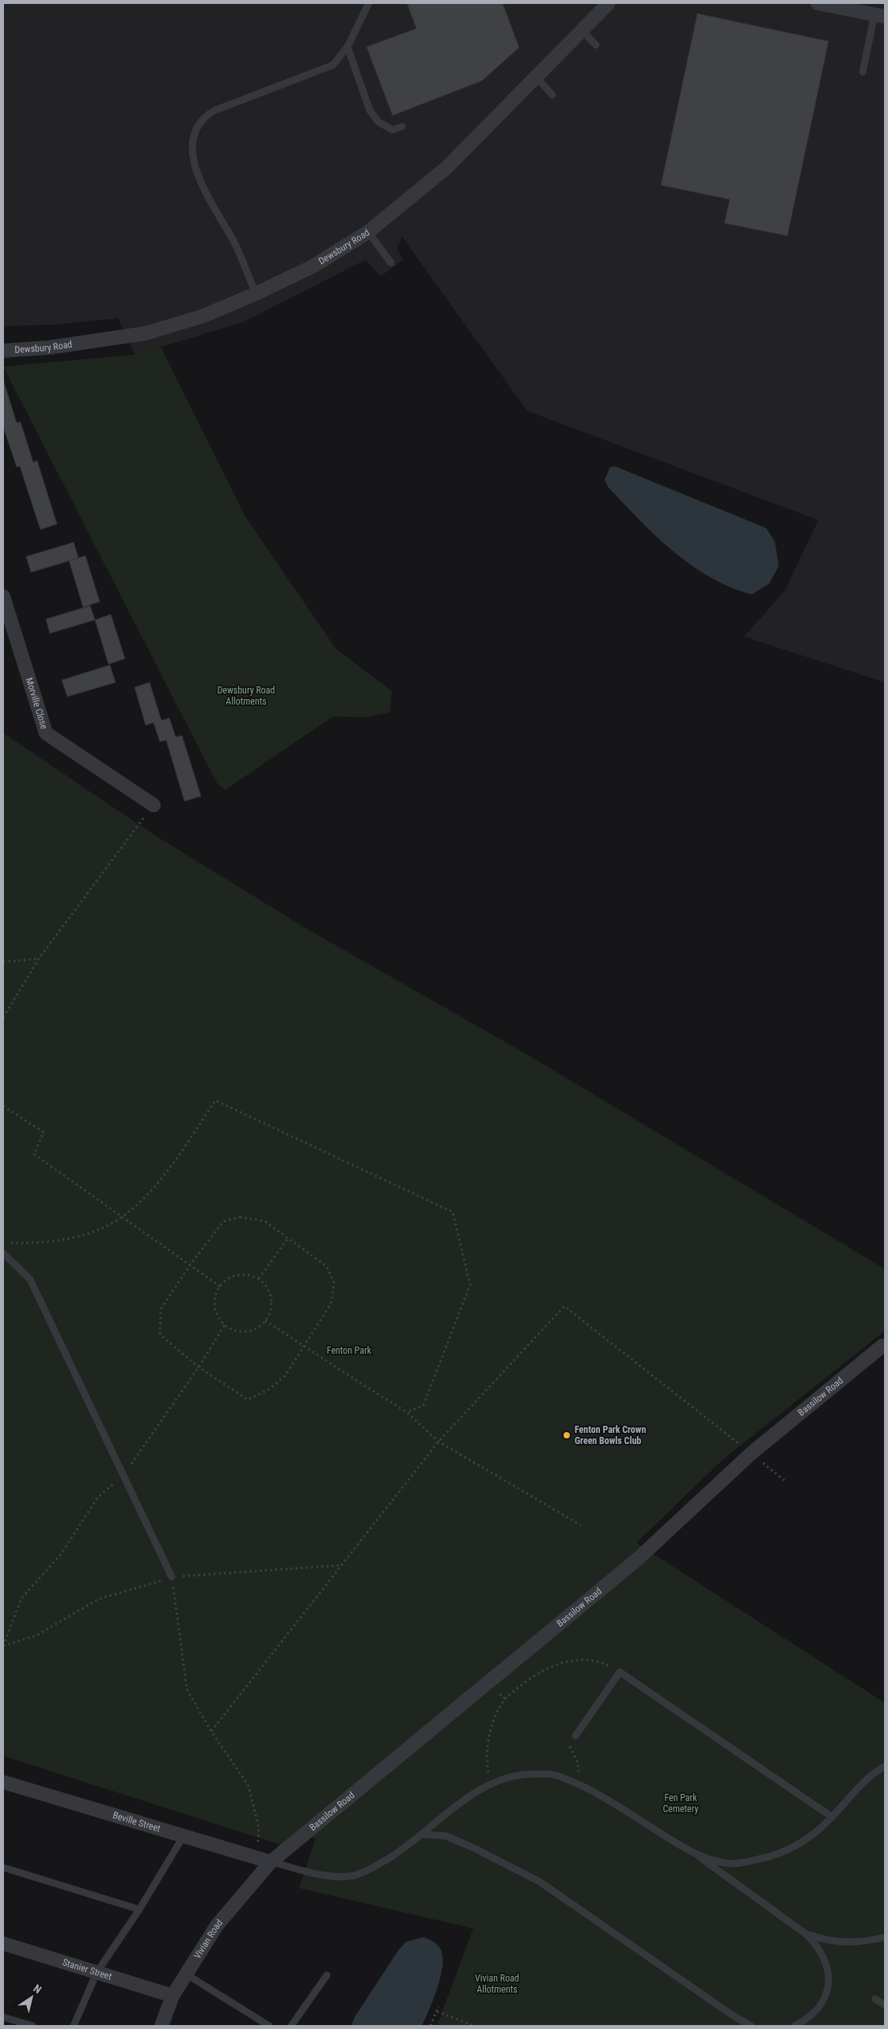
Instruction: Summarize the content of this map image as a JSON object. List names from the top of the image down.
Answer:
{
  "streets": {
    "street": [
      "Dewsbury Road",
      "Morville Close",
      "Bassilow Road",
      "Beville Street",
      "Vivian Road",
      "Stanier Street"
    ]
  },
  "crossings": [
    ["Bassilow Road", "Beville Street"],
    ["Bassilow Road", "Vivian Road"],
    ["Beville Street", "Vivian Road"],
    ["Vivian Road", "Stanier Street"]
  ],
  "parks": [
    "Dewsbury Road Allotments",
    "Fenton Park",
    "Fen Park Cemetery",
    "Vivian Road Allotments"
  ],
  "places": ["Fenton Park Crown Green Bowls Club"],
  "north": "top right"
}
